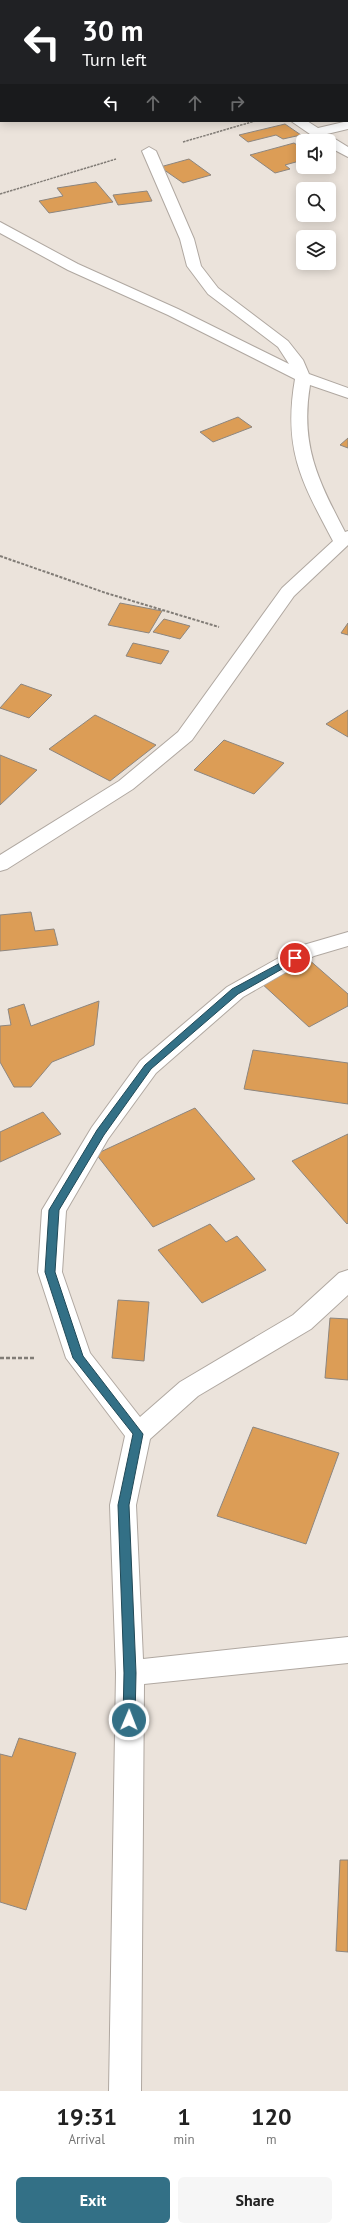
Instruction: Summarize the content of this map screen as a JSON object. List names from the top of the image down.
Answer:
{
  "page": {
    "turn": ["30 m", "Turn left"],
    "eta": [
      "19:31",
      "Arrival",
      "1",
      "min",
      "120",
      "m"
    ],
    "buttons": ["Exit", "Share"]
  }
}
